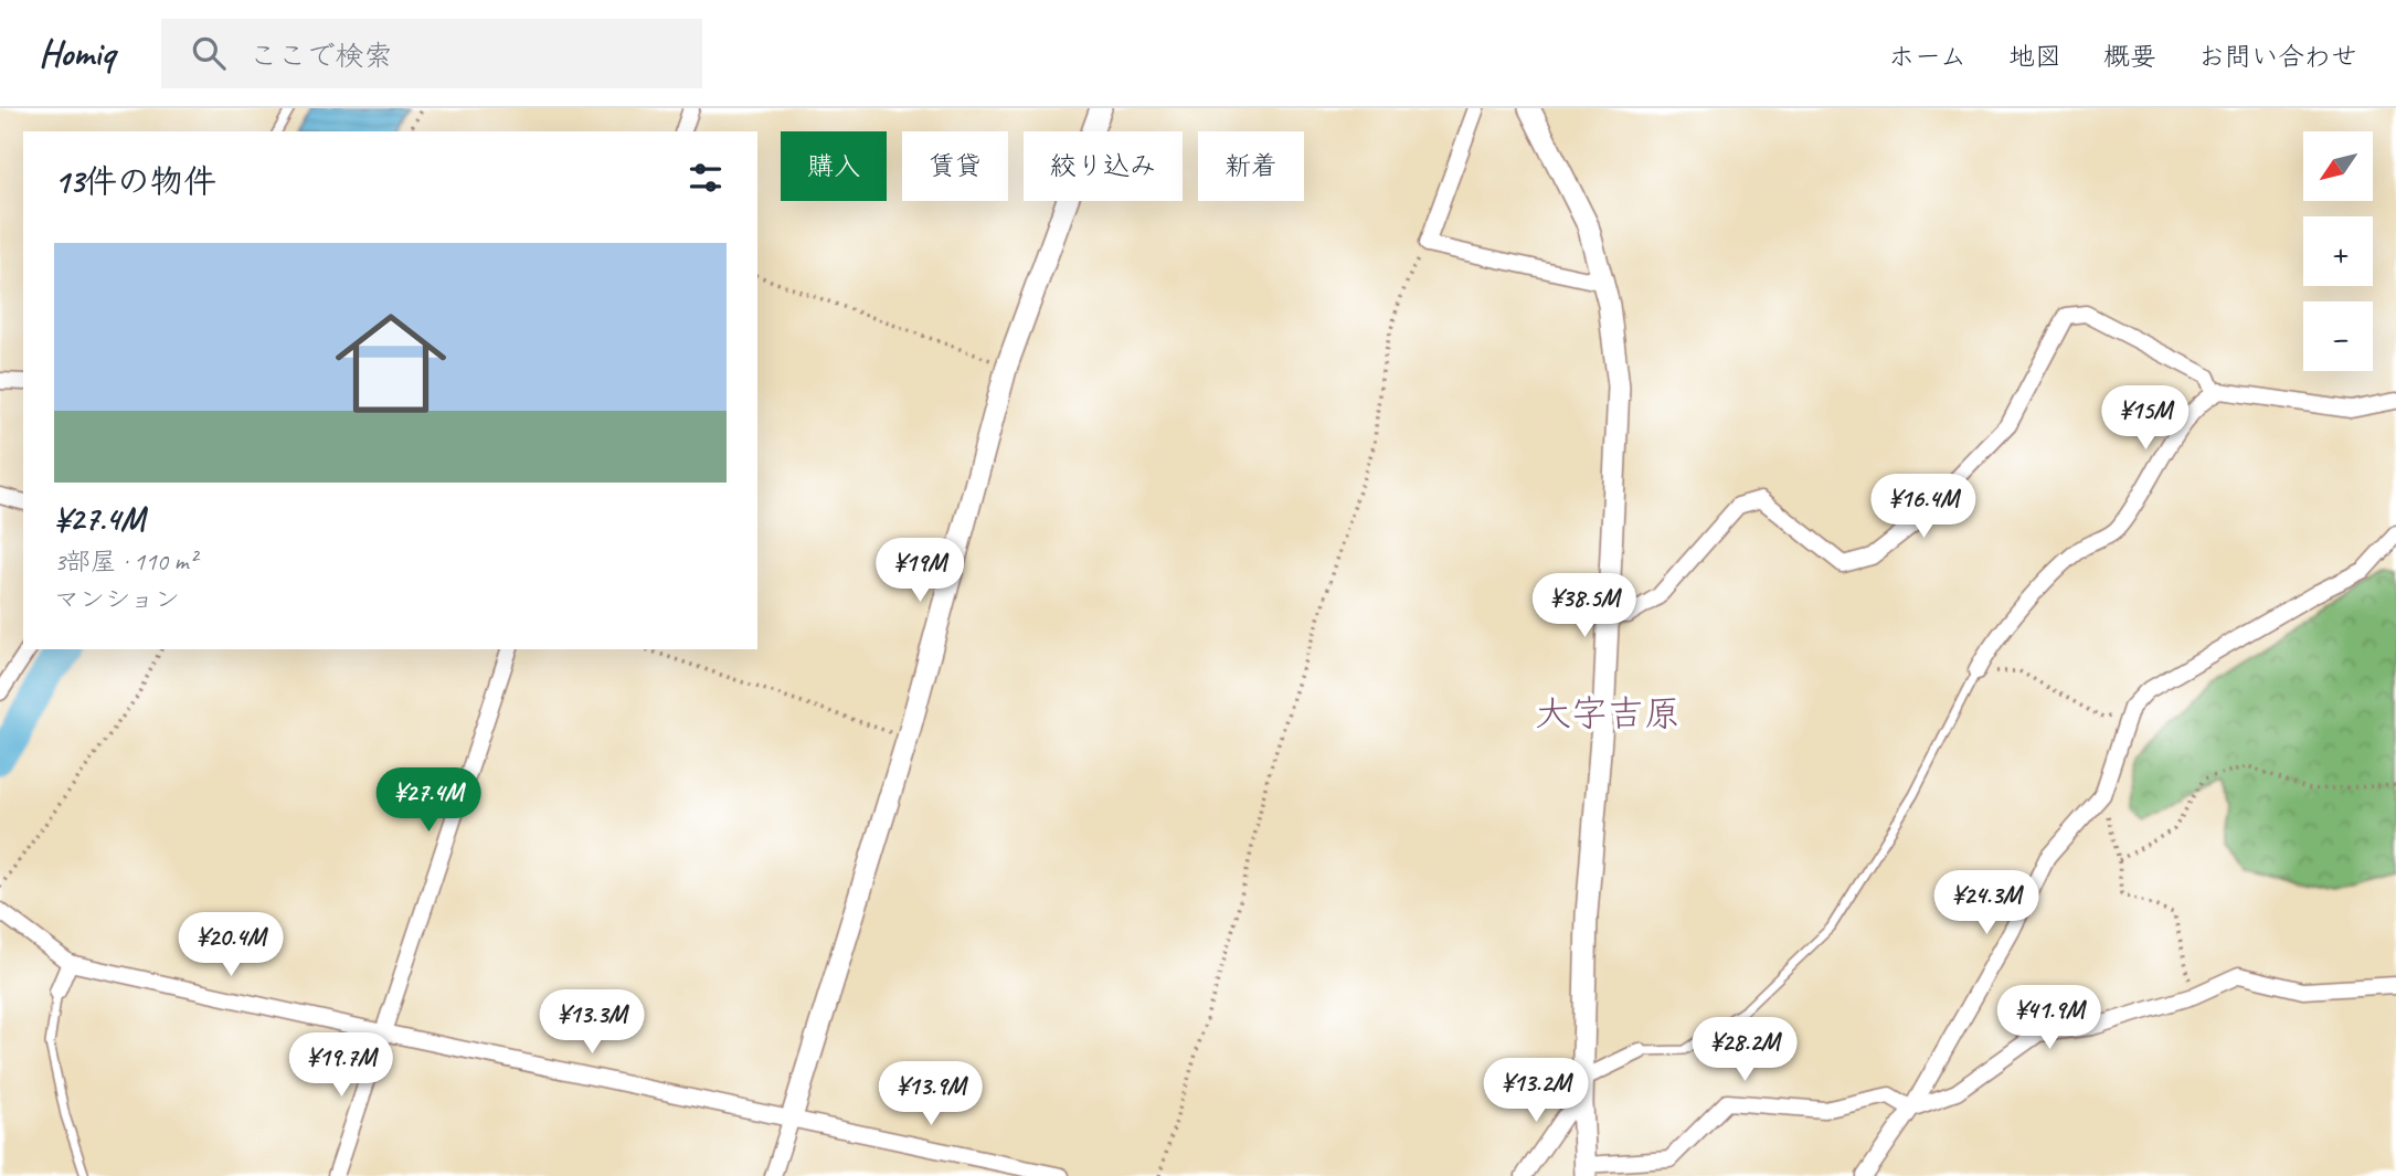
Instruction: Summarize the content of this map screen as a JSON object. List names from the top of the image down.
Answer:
{
  "districts": ["大字吉原"],
  "north": "bottom left",
  "page": {
    "header": "Homiq",
    "search": "ここで検索",
    "nav": [
      "ホーム",
      "地図",
      "概要",
      "お問い合わせ"
    ],
    "map_buttons": ["+", "−"],
    "chip": [
      "購入",
      "賃貸",
      "絞り込み",
      "新着"
    ],
    "heading": "13件の物件",
    "list": [
      {
        "name": "¥27.4M",
        "note": "3部屋 · 110 m² · マンション"
      }
    ],
    "price": [
      "¥15M",
      "¥16.4M",
      "¥19M",
      "¥38.5M",
      "¥27.4M",
      "¥24.3M",
      "¥20.4M",
      "¥41.9M",
      "¥13.3M",
      "¥28.2M",
      "¥19.7M",
      "¥13.2M",
      "¥13.9M"
    ]
  }
}
